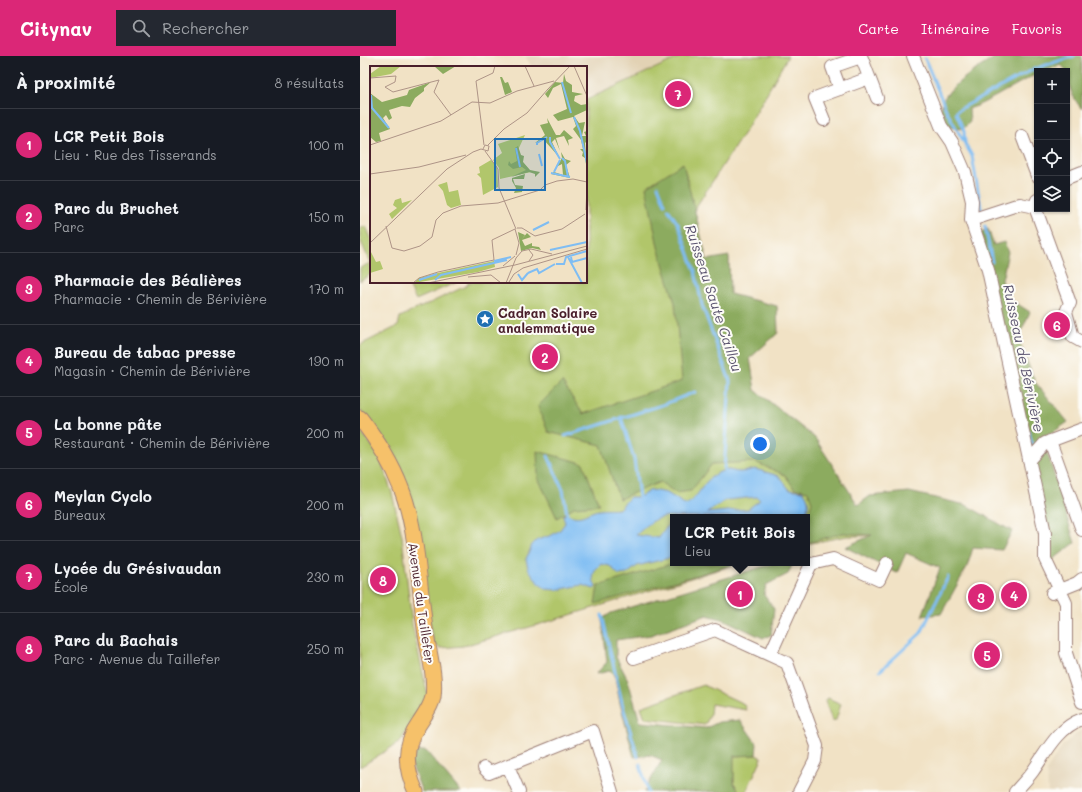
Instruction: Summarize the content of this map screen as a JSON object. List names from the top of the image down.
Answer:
{
  "streets": {
    "main road": ["Avenue du Taillefer"]
  },
  "water": ["Ruisseau Saute Caillou", "Ruisseau de Bérivière"],
  "places": {
    "place": ["Cadran Solaire analemmatique"]
  },
  "page": {
    "header": "Citynav",
    "search": "Rechercher",
    "nav": ["Carte", "Itinéraire", "Favoris"],
    "heading": ["À proximité", "8 résultats"],
    "map_buttons": ["+", "−"],
    "pins": [
      "7",
      "6",
      "2",
      "8",
      "1",
      "4",
      "3",
      "5"
    ],
    "list": [
      {
        "mark": "1",
        "name": "LCR Petit Bois",
        "note": "Lieu · Rue des Tisserands",
        "value": "100 m"
      },
      {
        "mark": "2",
        "name": "Parc du Bruchet",
        "note": "Parc",
        "value": "150 m"
      },
      {
        "mark": "3",
        "name": "Pharmacie des Béalières",
        "note": "Pharmacie · Chemin de Bérivière",
        "value": "170 m"
      },
      {
        "mark": "4",
        "name": "Bureau de tabac presse",
        "note": "Magasin · Chemin de Bérivière",
        "value": "190 m"
      },
      {
        "mark": "5",
        "name": "La bonne pâte",
        "note": "Restaurant · Chemin de Bérivière",
        "value": "200 m"
      },
      {
        "mark": "6",
        "name": "Meylan Cyclo",
        "note": "Bureaux",
        "value": "200 m"
      },
      {
        "mark": "7",
        "name": "Lycée du Grésivaudan",
        "note": "École",
        "value": "230 m"
      },
      {
        "mark": "8",
        "name": "Parc du Bachais",
        "note": "Parc · Avenue du Taillefer",
        "value": "250 m"
      }
    ],
    "popup": ["LCR Petit Bois", "Lieu"]
  }
}
